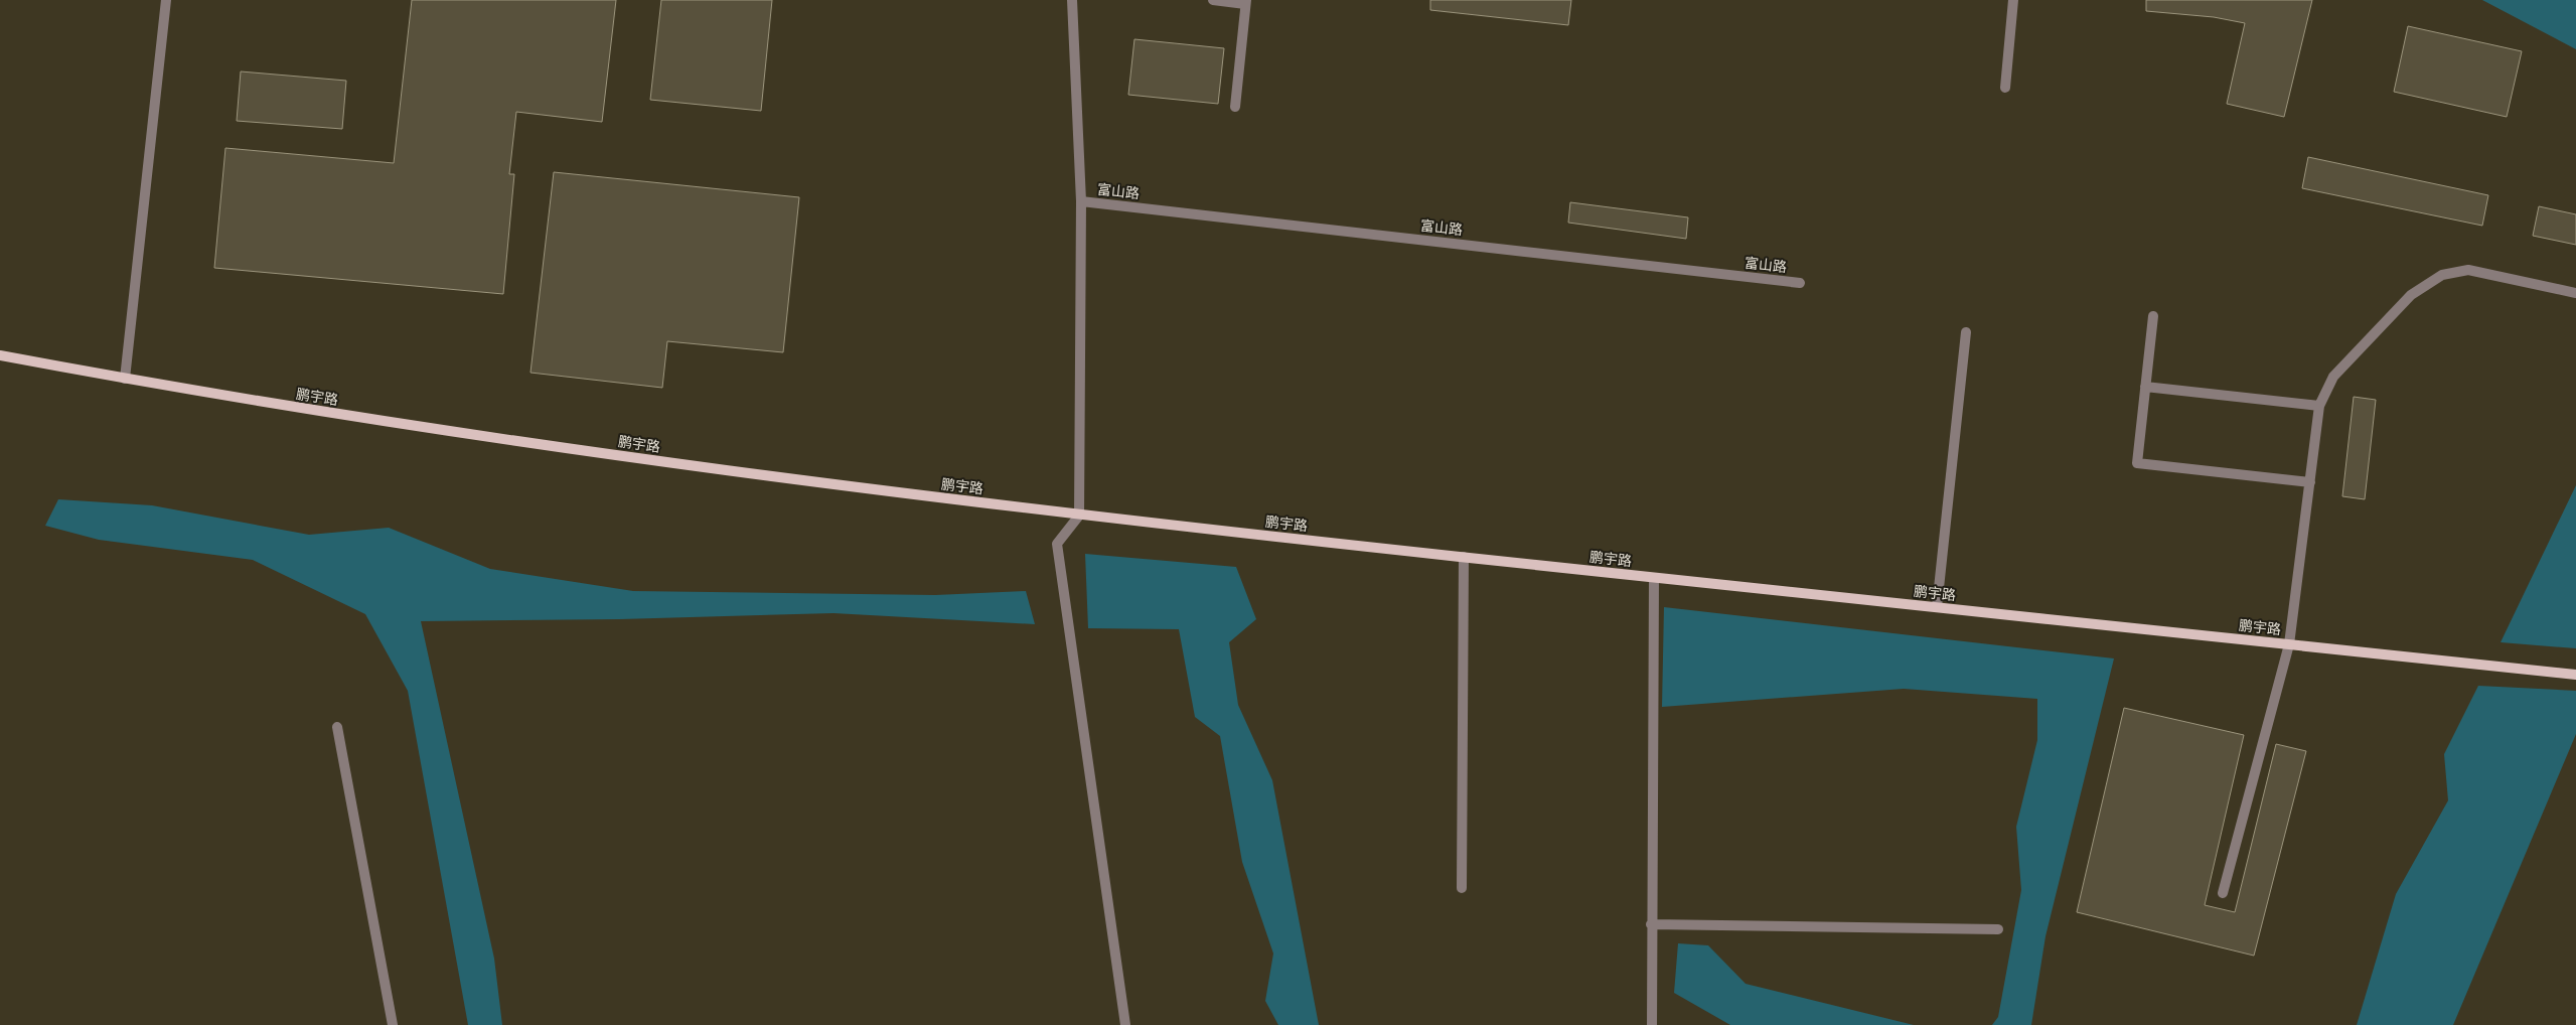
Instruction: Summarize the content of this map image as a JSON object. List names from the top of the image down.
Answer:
{
  "streets": {
    "main road": ["鹏宇路"],
    "street": ["富山路"]
  }
}
